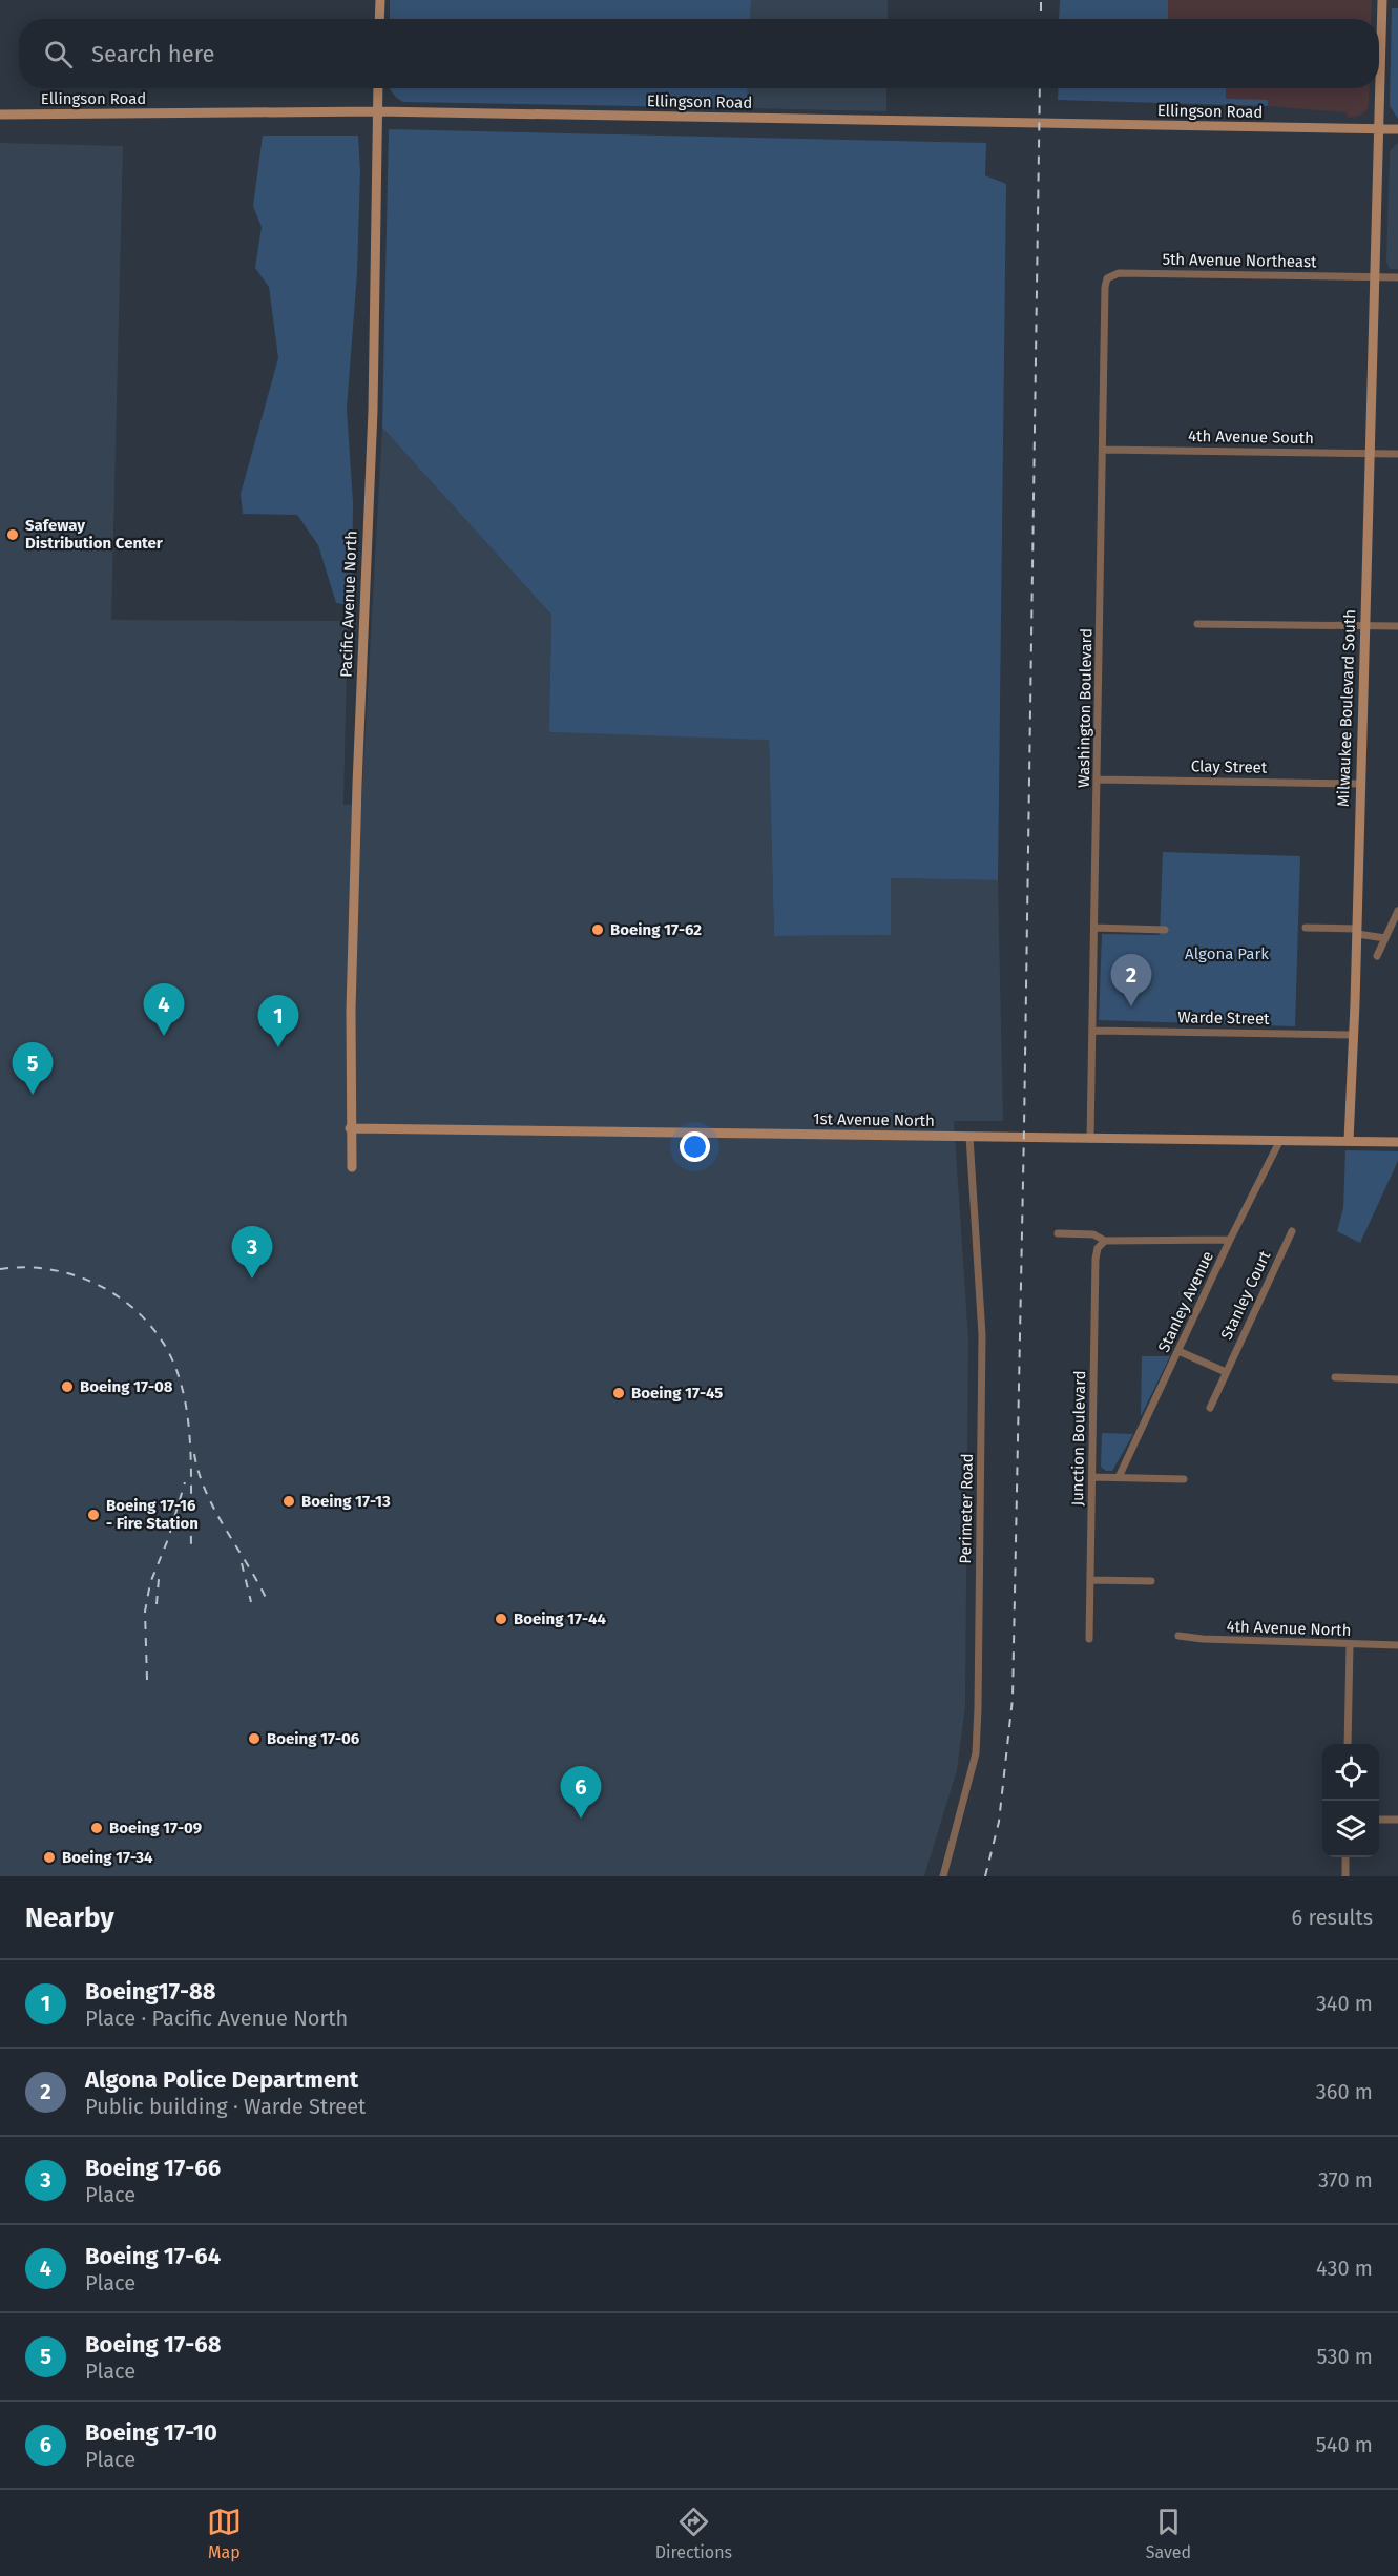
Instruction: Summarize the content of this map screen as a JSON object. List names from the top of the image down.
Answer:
{
  "streets": {
    "street": [
      "Ellingson Road",
      "5th Avenue Northeast",
      "4th Avenue South",
      "Pacific Avenue North",
      "Washington Boulevard",
      "Milwaukee Boulevard South",
      "Clay Street",
      "Warde Street",
      "1st Avenue North",
      "Stanley Court",
      "Stanley Avenue",
      "Junction Boulevard",
      "Perimeter Road",
      "4th Avenue North"
    ]
  },
  "crossings": [
    ["Ellingson Road", "Pacific Avenue North"],
    ["Ellingson Road", "Milwaukee Boulevard South"],
    ["5th Avenue Northeast", "Washington Boulevard"],
    ["5th Avenue Northeast", "Milwaukee Boulevard South"],
    ["4th Avenue South", "Washington Boulevard"],
    ["4th Avenue South", "Milwaukee Boulevard South"],
    ["Pacific Avenue North", "1st Avenue North"],
    ["Washington Boulevard", "Clay Street"],
    ["Washington Boulevard", "Warde Street"],
    ["Washington Boulevard", "1st Avenue North"],
    ["Milwaukee Boulevard South", "Clay Street"],
    ["Milwaukee Boulevard South", "Warde Street"],
    ["Milwaukee Boulevard South", "1st Avenue North"],
    ["1st Avenue North", "Stanley Avenue"],
    ["1st Avenue North", "Perimeter Road"]
  ],
  "parks": ["Algona Park"],
  "places": [
    "Safeway Distribution Center",
    "Boeing 17-62",
    "Boeing 17-08",
    "Boeing 17-45",
    "Boeing 17-13",
    "Boeing 17-16 - Fire Station",
    "Boeing 17-44",
    "Boeing 17-06",
    "Boeing 17-09",
    "Boeing 17-34"
  ],
  "page": {
    "search": "Search here",
    "pins": [
      "2",
      "4",
      "1",
      "5",
      "3",
      "6"
    ],
    "heading": ["Nearby", "6 results"],
    "list": [
      {
        "mark": "1",
        "name": "Boeing17-88",
        "note": "Place · Pacific Avenue North",
        "value": "340 m"
      },
      {
        "mark": "2",
        "name": "Algona Police Department",
        "note": "Public building · Warde Street",
        "value": "360 m"
      },
      {
        "mark": "3",
        "name": "Boeing 17-66",
        "note": "Place",
        "value": "370 m"
      },
      {
        "mark": "4",
        "name": "Boeing 17-64",
        "note": "Place",
        "value": "430 m"
      },
      {
        "mark": "5",
        "name": "Boeing 17-68",
        "note": "Place",
        "value": "530 m"
      },
      {
        "mark": "6",
        "name": "Boeing 17-10",
        "note": "Place",
        "value": "540 m"
      }
    ],
    "nav": ["Map", "Directions", "Saved"]
  }
}
